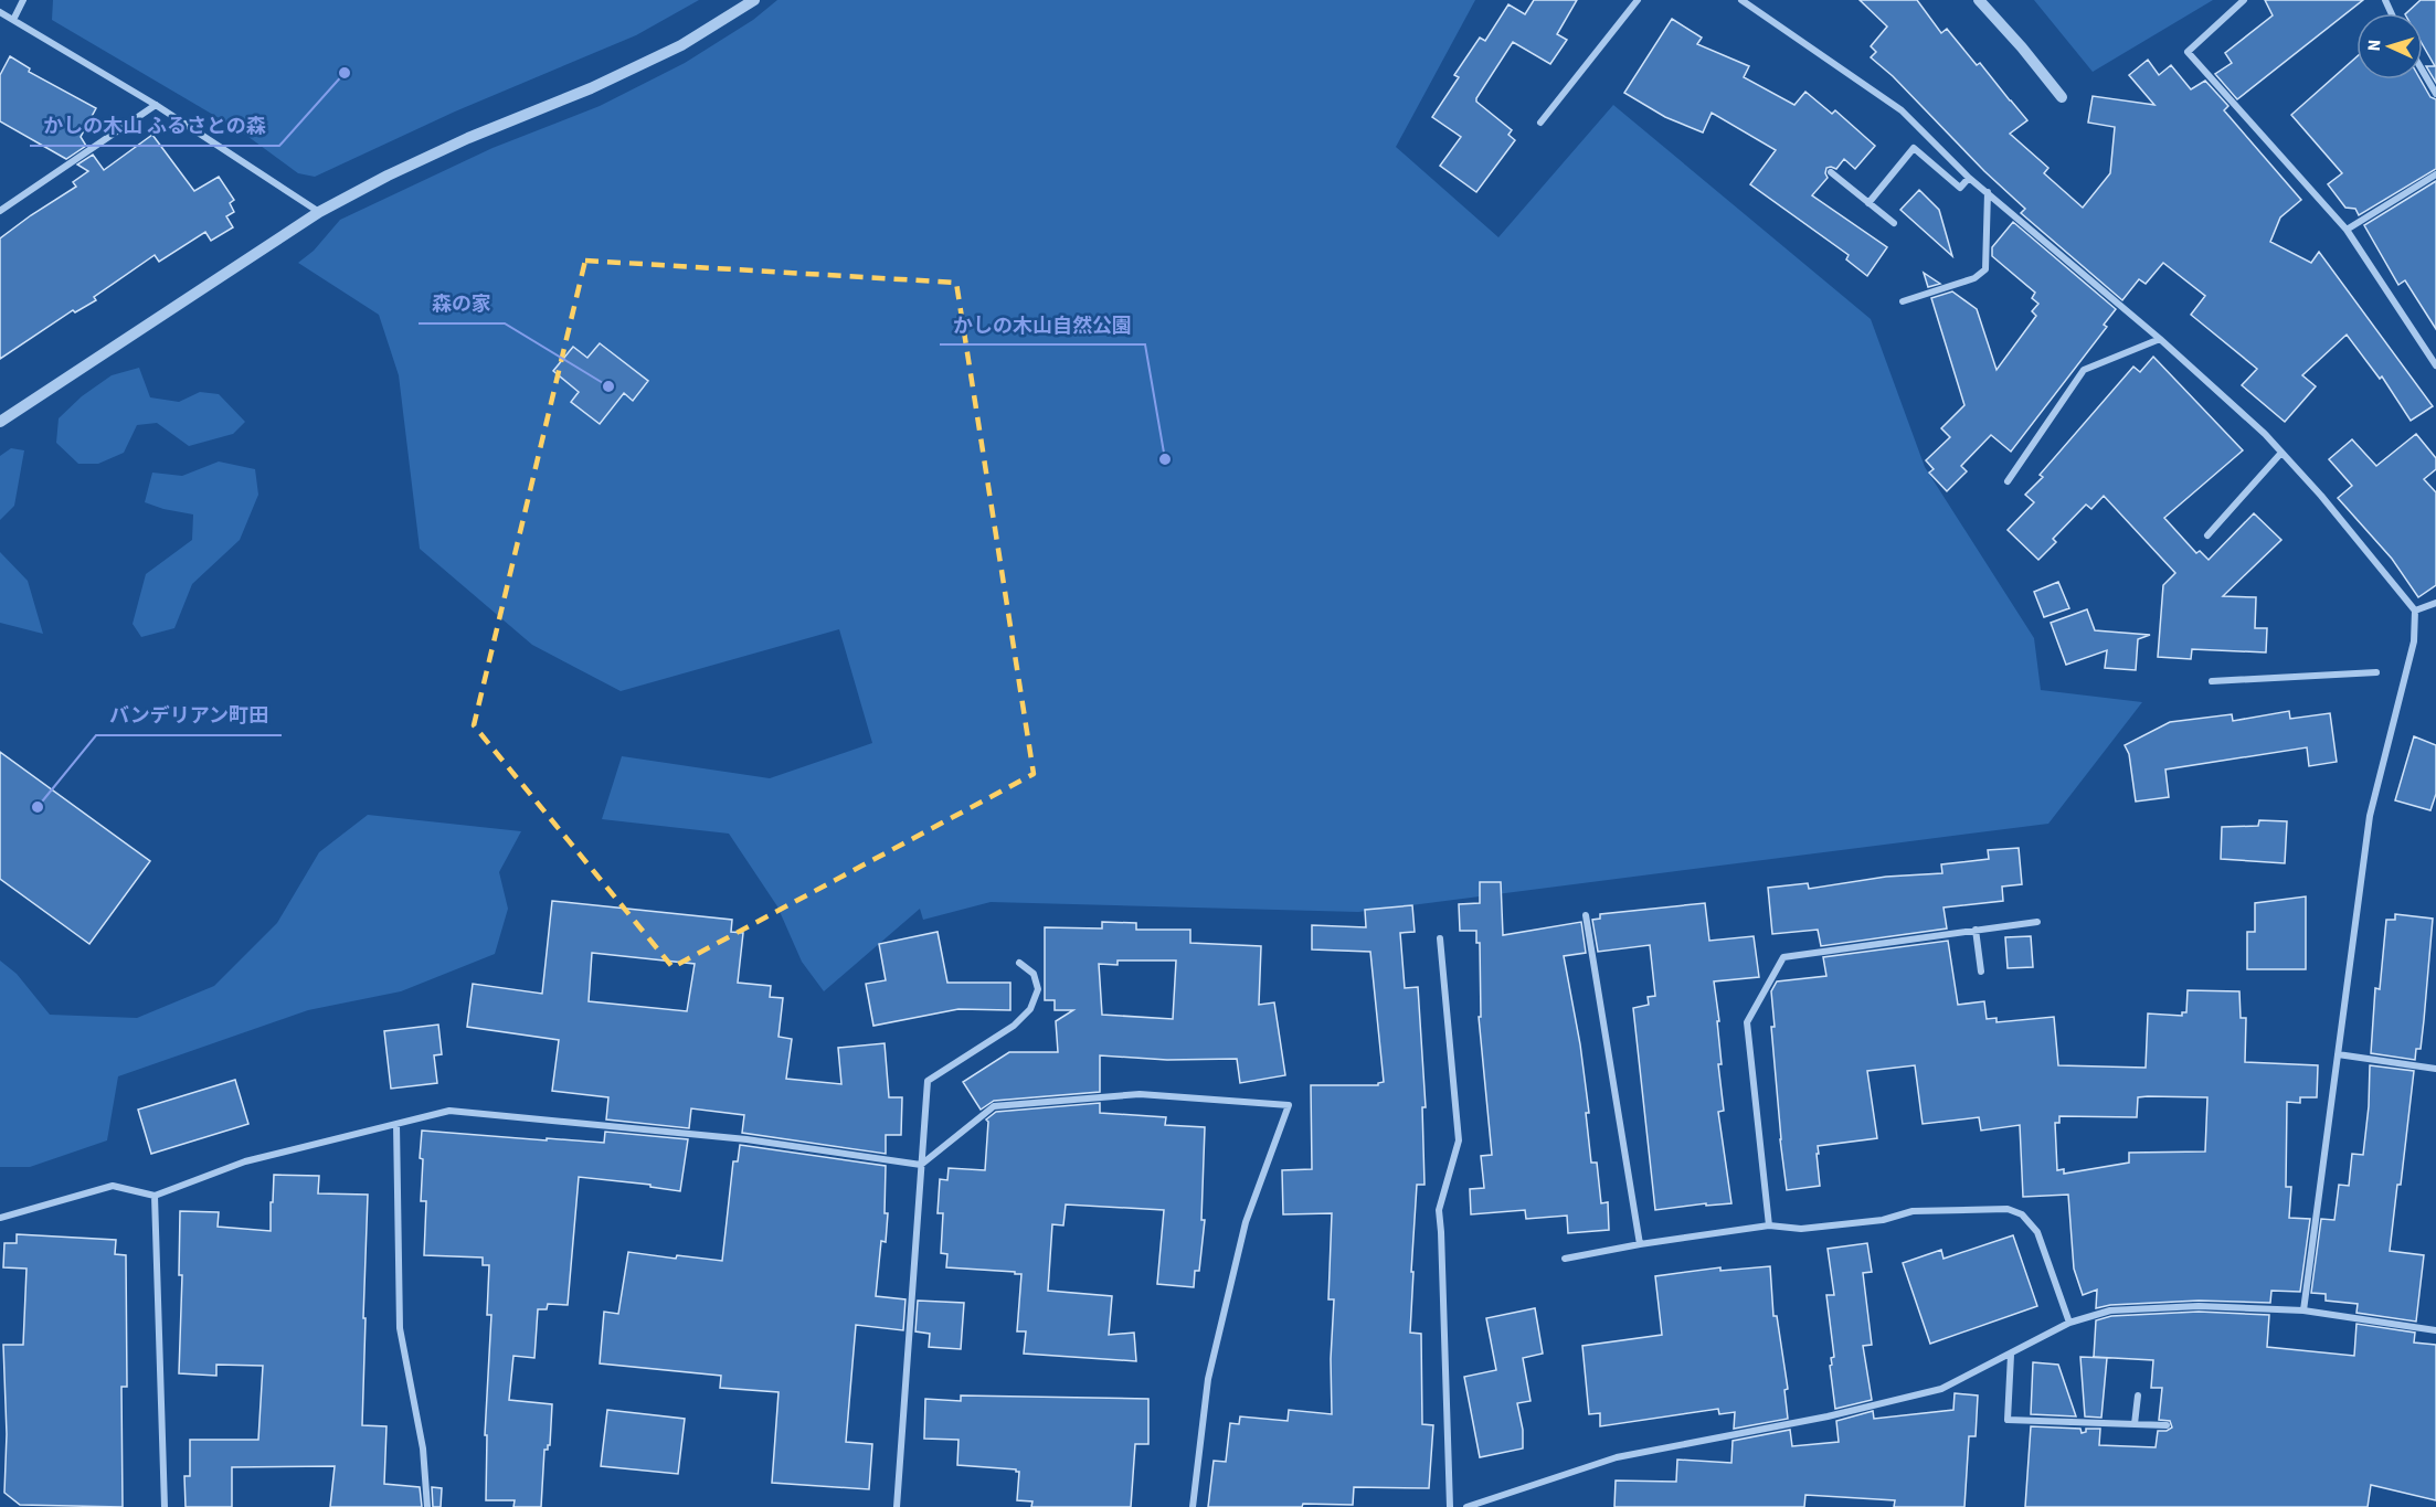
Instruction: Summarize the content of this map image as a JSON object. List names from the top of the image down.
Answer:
{
  "places": [
    "かしの木山 ふるさとの森",
    "森の家",
    "かしの木山自然公園",
    "バンデリアン町田"
  ],
  "north": "left"
}
